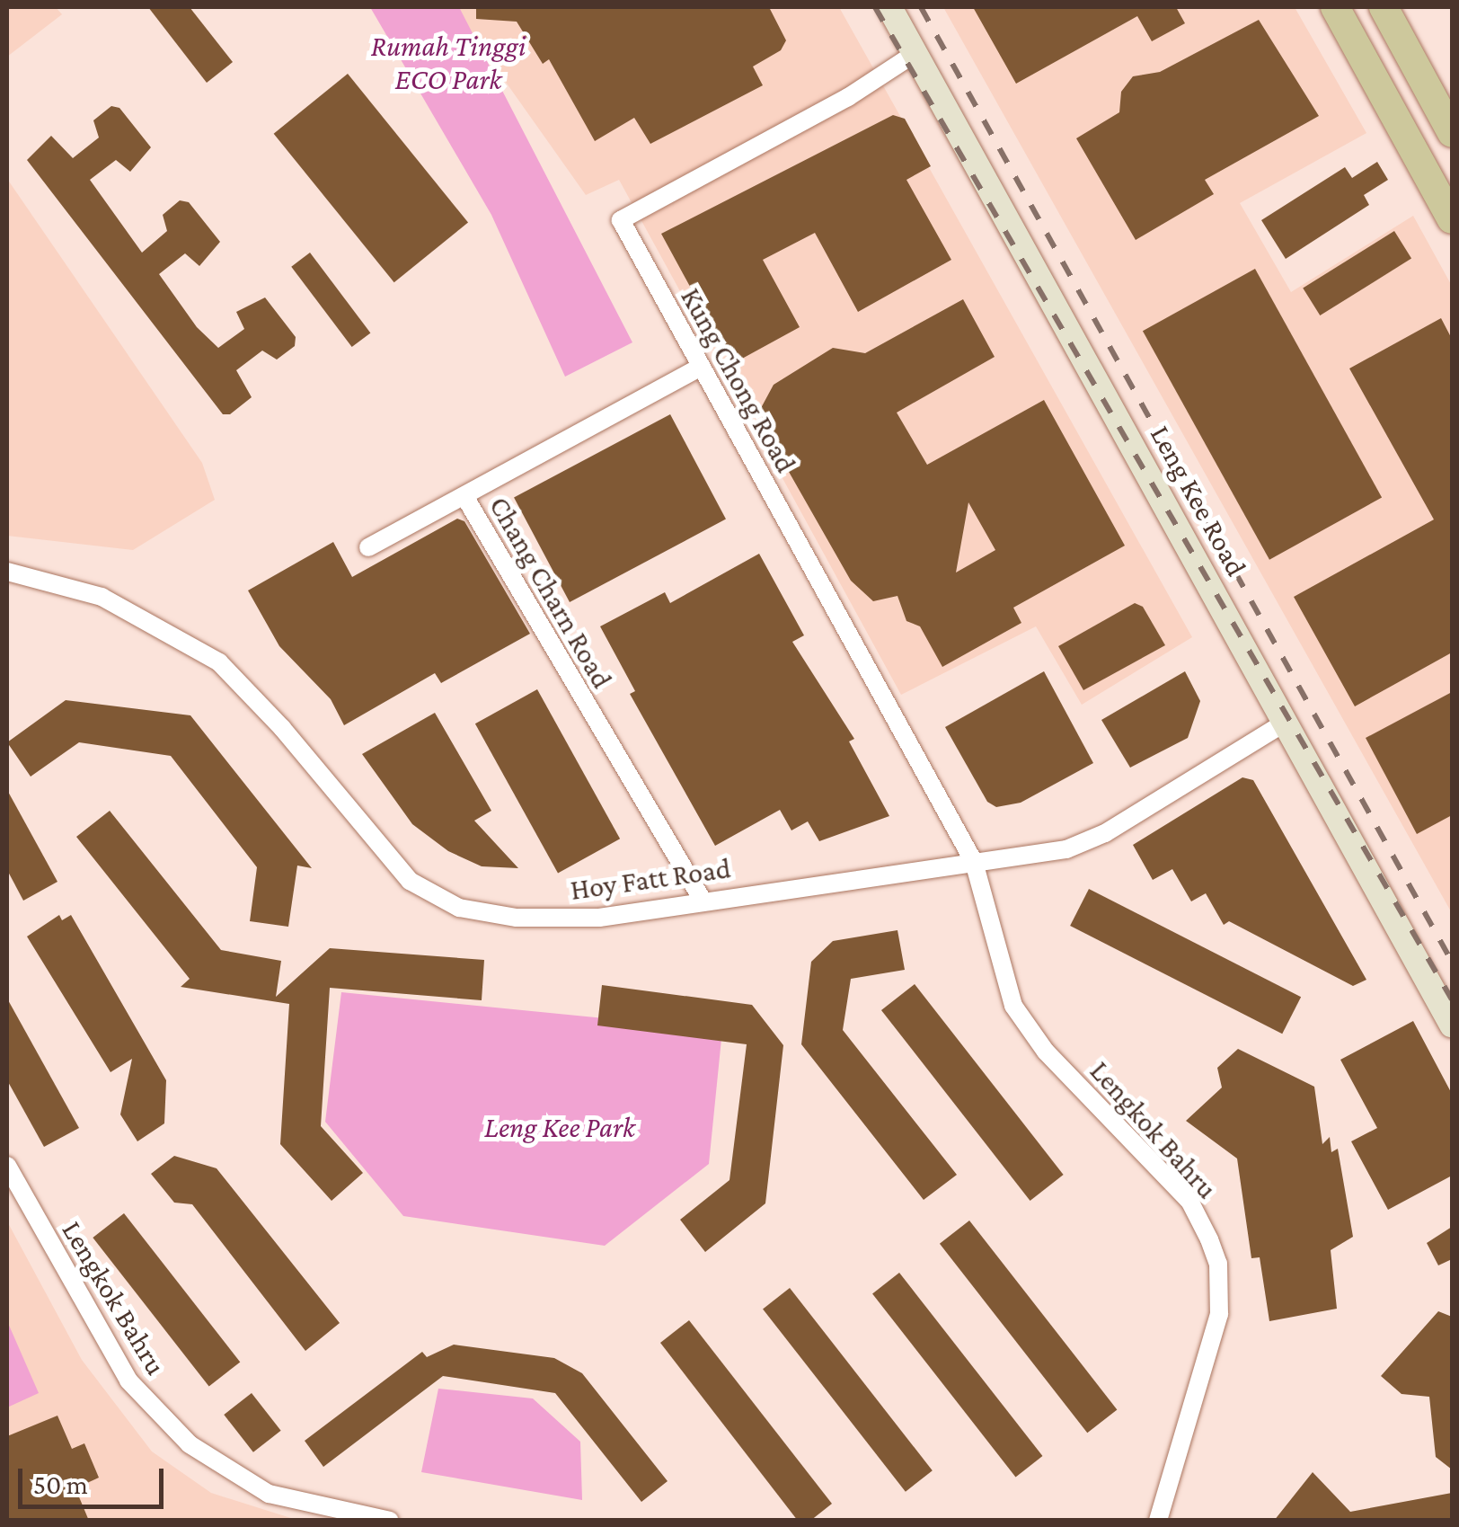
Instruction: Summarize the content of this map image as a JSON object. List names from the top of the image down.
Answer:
{
  "streets": {
    "street": [
      "Kung Chong Road",
      "Leng Kee Road",
      "Chang Charn Road",
      "Hoy Fatt Road",
      "Lengkok Bahru"
    ]
  },
  "crossings": [
    ["Kung Chong Road", "Leng Kee Road"],
    ["Kung Chong Road", "Chang Charn Road"],
    ["Kung Chong Road", "Hoy Fatt Road"],
    ["Kung Chong Road", "Lengkok Bahru"],
    ["Leng Kee Road", "Hoy Fatt Road"],
    ["Chang Charn Road", "Hoy Fatt Road"],
    ["Hoy Fatt Road", "Lengkok Bahru"]
  ],
  "parks": ["Rumah Tinggi ECO Park", "Leng Kee Park"],
  "scale_bar": "50 m"
}
